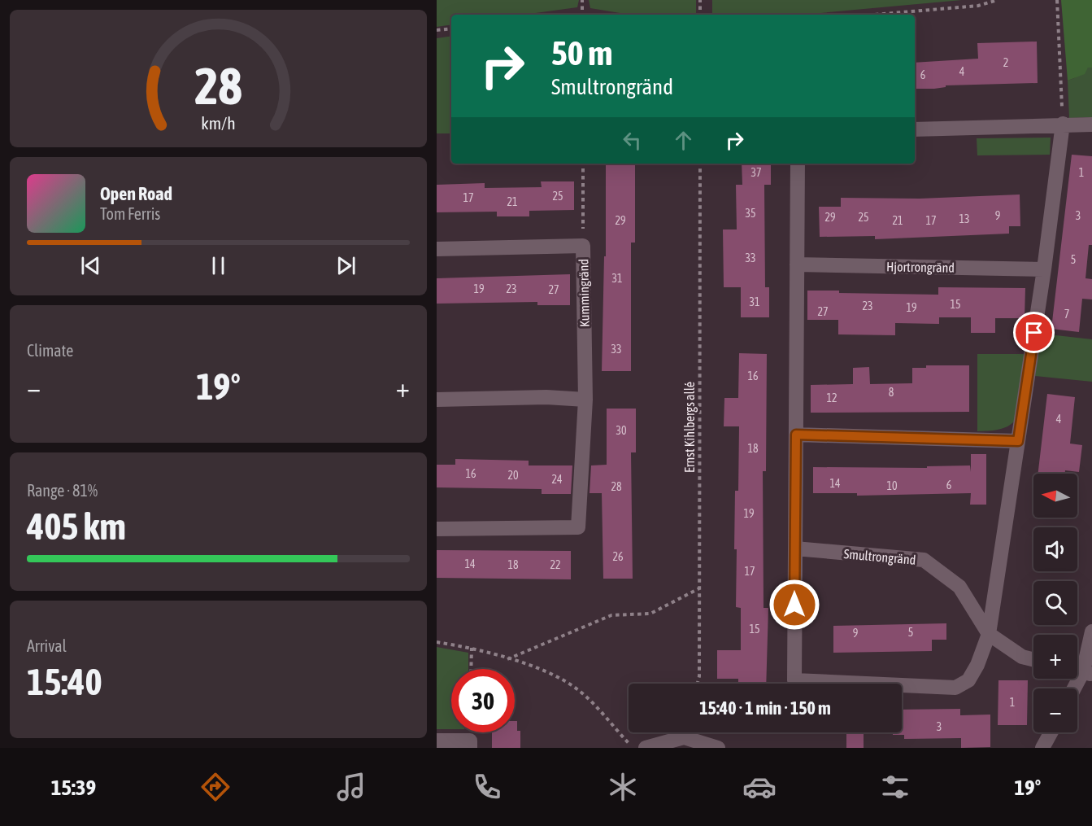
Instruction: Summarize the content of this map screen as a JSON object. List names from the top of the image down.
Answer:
{
  "streets": {
    "street": ["Hjortrongränd", "Kummingränd", "Smultrongränd"],
    "path": ["Ernst Kihlbergs allé"]
  },
  "house_numbers": [
    "2",
    "4",
    "6",
    "37",
    "1",
    "25",
    "17",
    "21",
    "35",
    "9",
    "3",
    "29",
    "25",
    "13",
    "29",
    "21",
    "17",
    "33",
    "5",
    "31",
    "19",
    "23",
    "27",
    "31",
    "15",
    "23",
    "19",
    "27",
    "7",
    "33",
    "16",
    "8",
    "12",
    "4",
    "30",
    "18",
    "16",
    "20",
    "24",
    "14",
    "6",
    "10",
    "28",
    "19",
    "26",
    "14",
    "18",
    "22",
    "17",
    "15",
    "5",
    "9",
    "1",
    "3"
  ],
  "north": "left",
  "page": {
    "turn": ["50 m", "Smultrongränd"],
    "song": ["Open Road", "Tom Ferris"],
    "tile": [
      "Climate",
      ["Range · 81%", "405 km"],
      ["Arrival", "15:40"]
    ],
    "heat": ["−", "19°", "+"],
    "map_buttons": ["+", "−"],
    "limit": "30",
    "trip": "15:40 · 1 min · 150 m",
    "tabs": ["15:39", "19°"],
    "gauge": ["28", "km/h"]
  }
}
